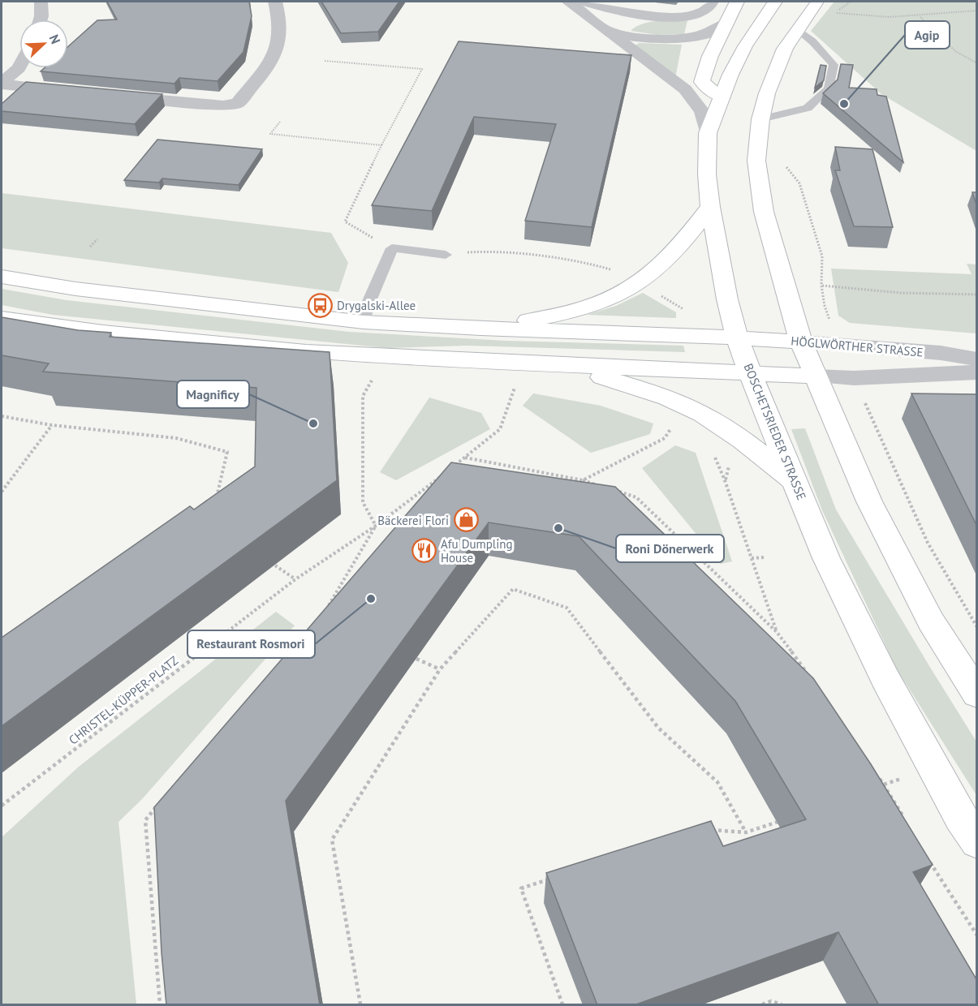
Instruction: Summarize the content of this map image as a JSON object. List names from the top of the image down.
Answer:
{
  "streets": {
    "main road": ["HÖGLWÖRTHER STRASSE", "BOSCHETSRIEDER STRASSE"],
    "path": ["CHRISTEL-KÜPPER-PLATZ"]
  },
  "crossings": [
    ["HÖGLWÖRTHER STRASSE", "BOSCHETSRIEDER STRASSE"]
  ],
  "places": {
    "other": [
      "Agip",
      "Magnificy",
      "Roni Dönerwerk",
      "Restaurant Rosmori"
    ],
    "bus stop": ["Drygalski-Allee"],
    "shop": ["Bäckerei Flori"],
    "restaurant": ["Afu Dumpling House"]
  },
  "north": "top right"
}
